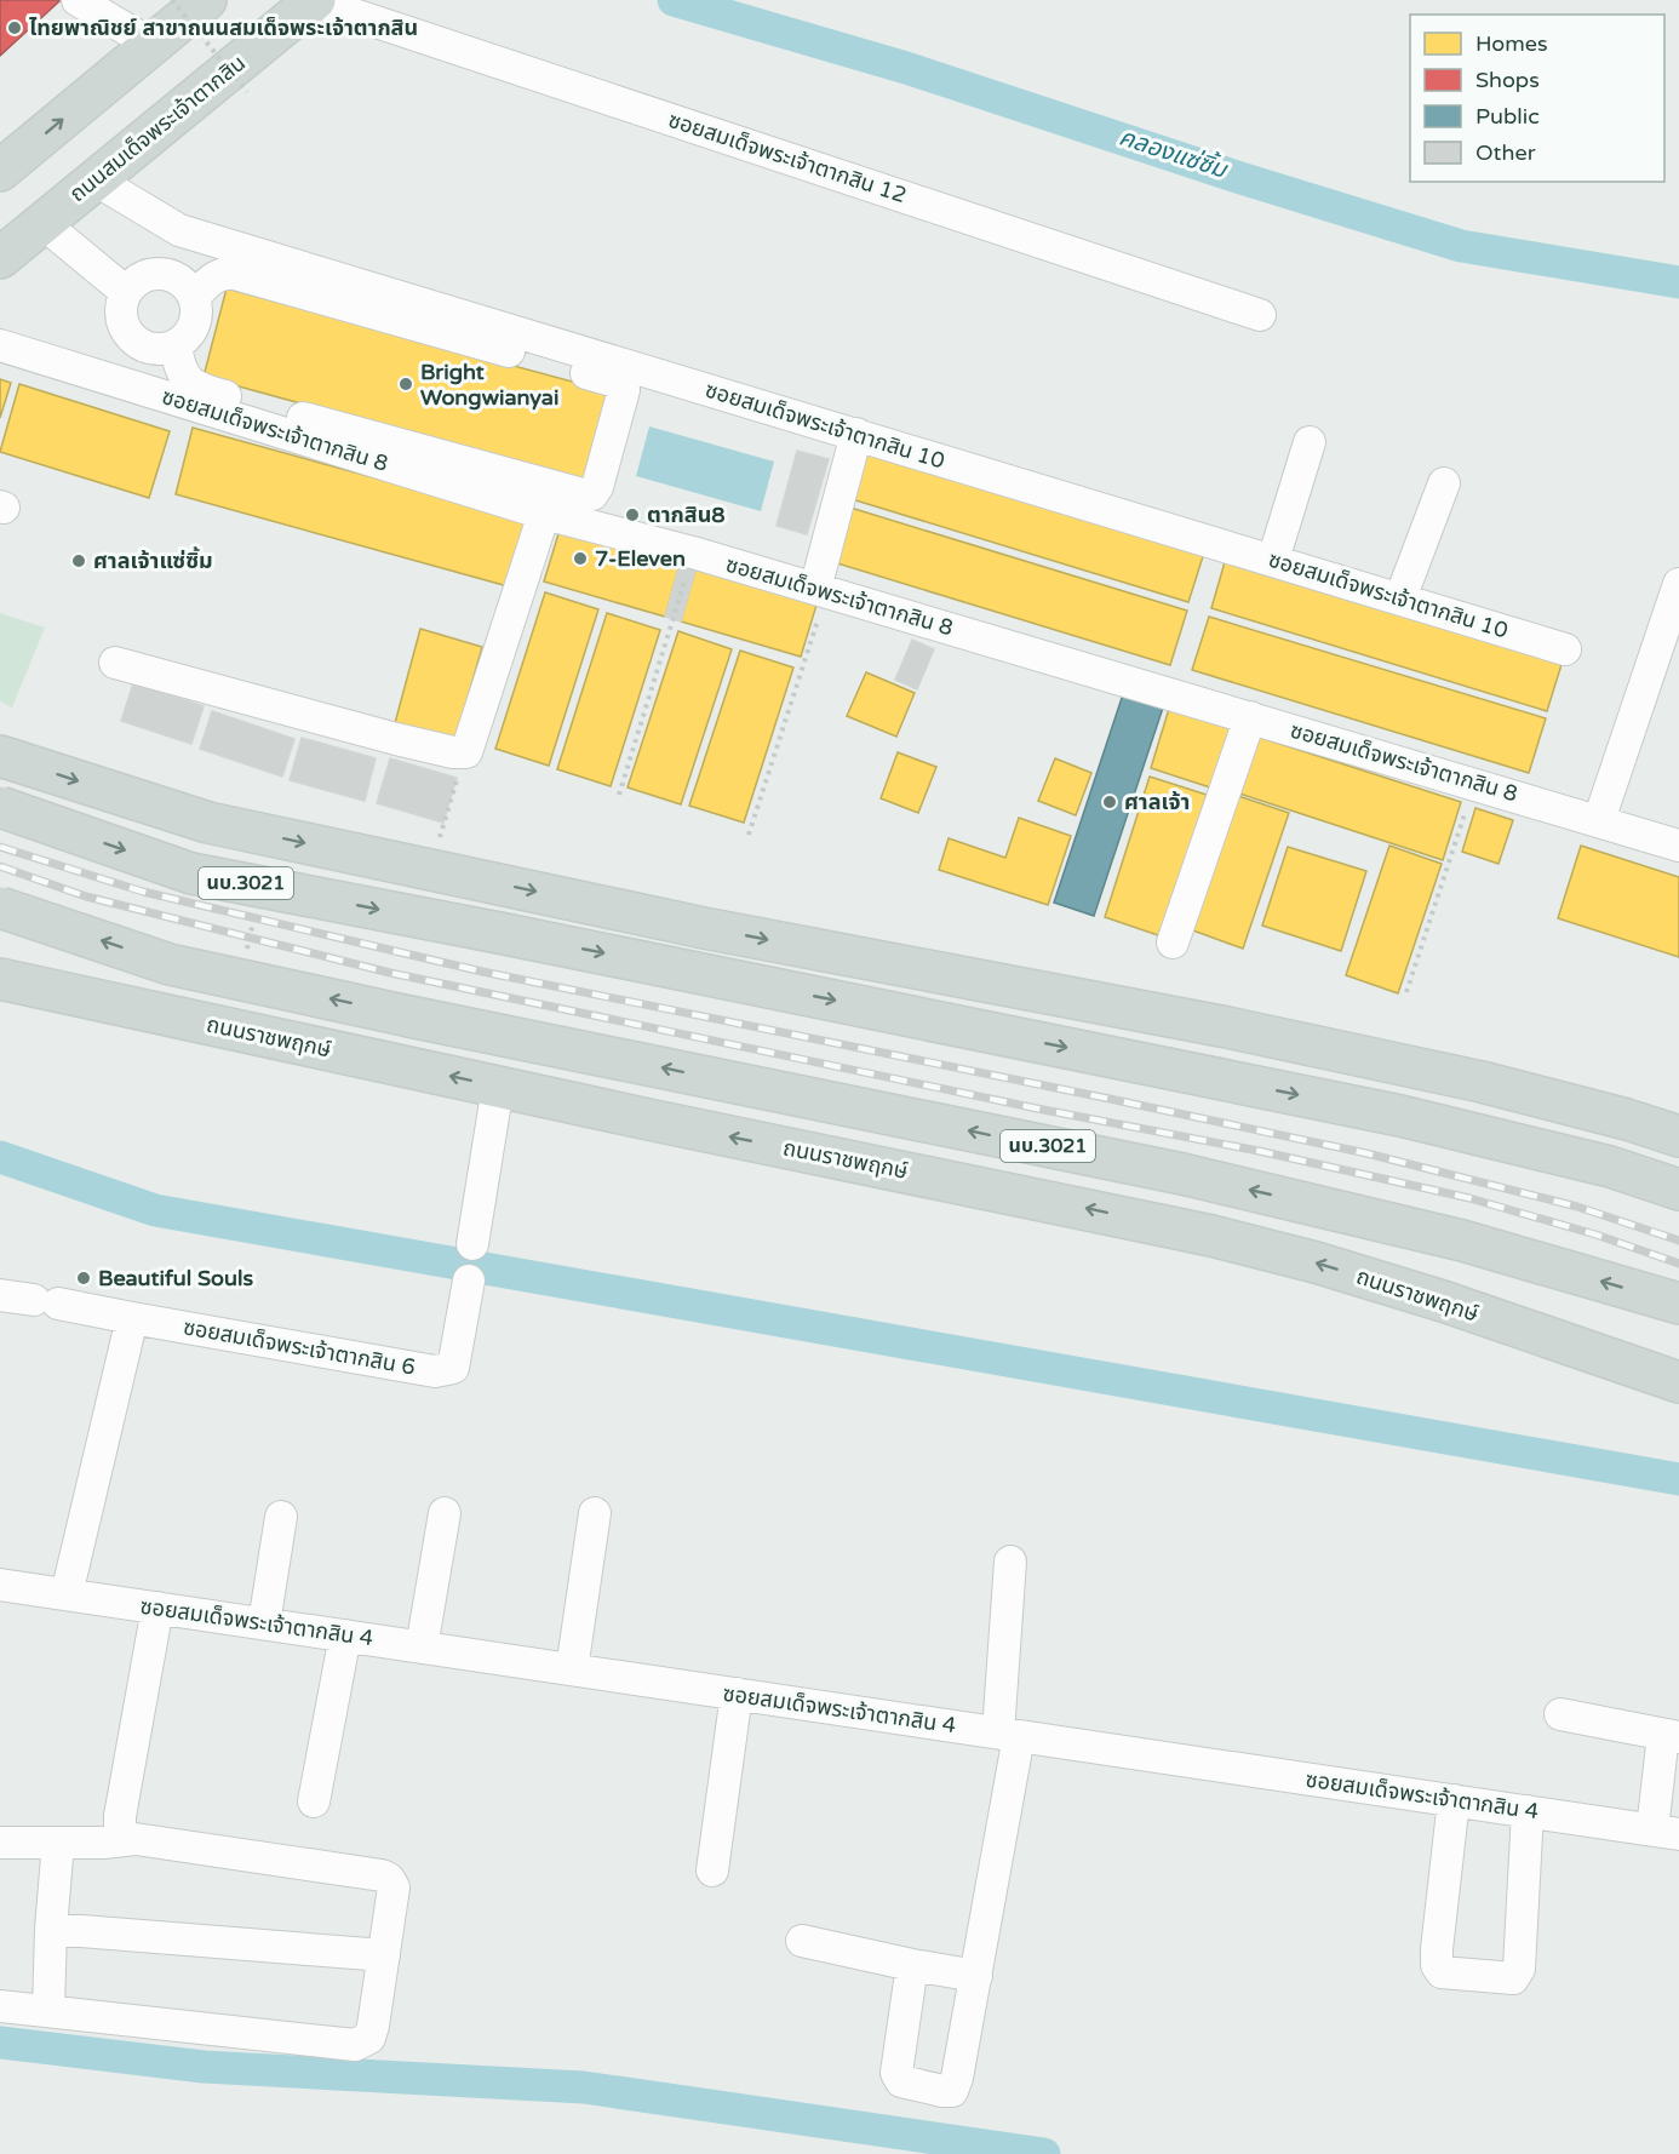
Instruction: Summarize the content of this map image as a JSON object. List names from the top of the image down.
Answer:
{
  "streets": {
    "main road": ["ถนนสมเด็จพระเจ้าตากสิน", "นบ.3021", "ถนนราชพฤกษ์"],
    "street": [
      "ซอยสมเด็จพระเจ้าตากสิน 12",
      "ซอยสมเด็จพระเจ้าตากสิน 10",
      "ซอยสมเด็จพระเจ้าตากสิน 8",
      "ซอยสมเด็จพระเจ้าตากสิน 6",
      "ซอยสมเด็จพระเจ้าตากสิน 4"
    ]
  },
  "crossings": [
    ["ถนนสมเด็จพระเจ้าตากสิน", "ซอยสมเด็จพระเจ้าตากสิน 12"],
    ["ถนนสมเด็จพระเจ้าตากสิน", "ซอยสมเด็จพระเจ้าตากสิน 10"]
  ],
  "water": ["คลองแซ่ซิ้ม"],
  "places": [
    "ไทยพาณิชย์ สาขาถนนสมเด็จพระเจ้าตากสิน",
    "Bright Wongwianyai",
    "ตากสิน8",
    "7-Eleven",
    "ศาลเจ้าแซ่ซิ้ม",
    "ศาลเจ้า",
    "Beautiful Souls"
  ],
  "legend": [
    "Homes",
    "Shops",
    "Public",
    "Other"
  ]
}
